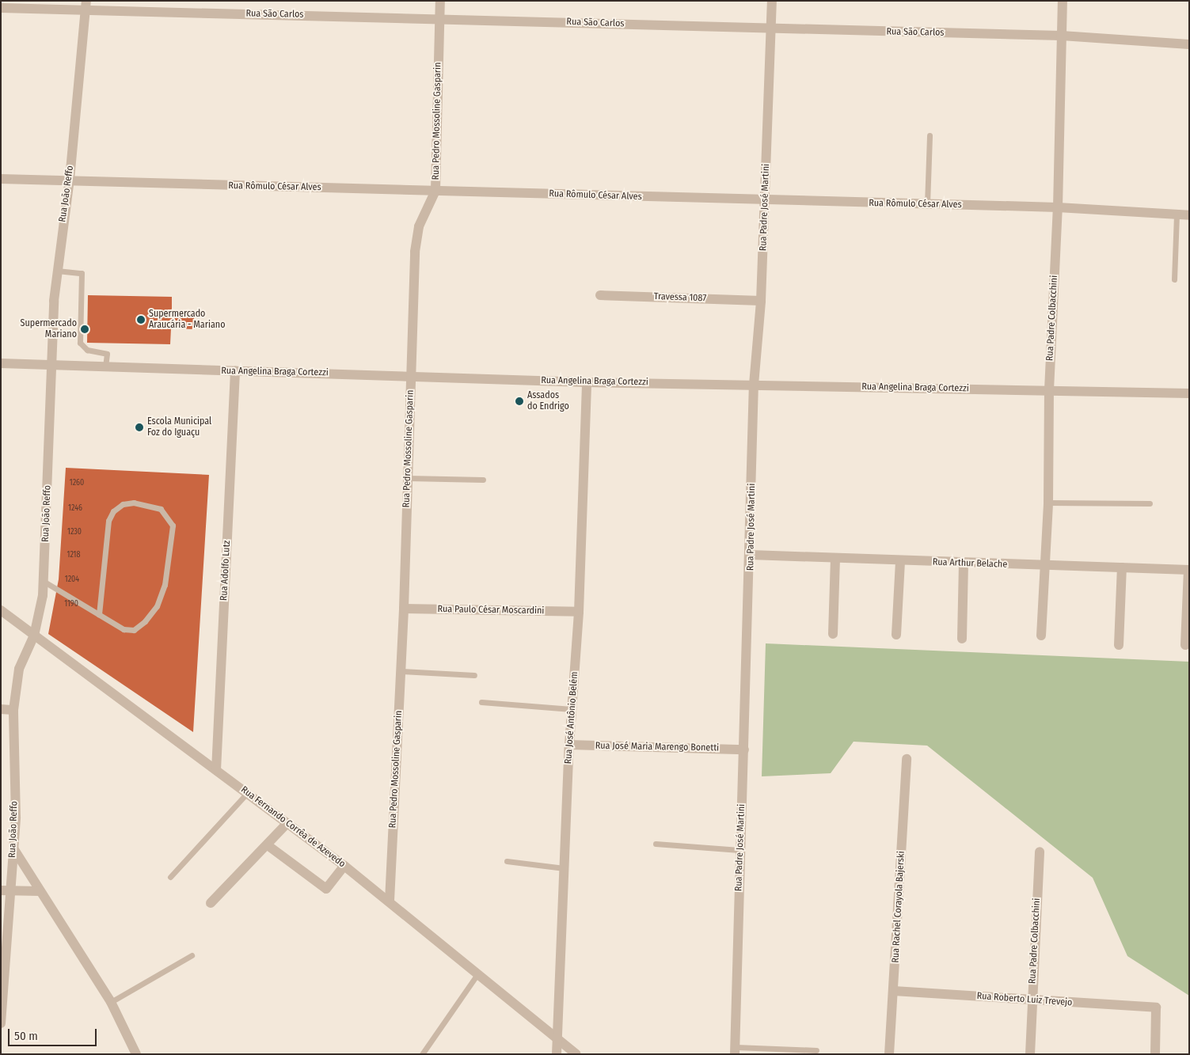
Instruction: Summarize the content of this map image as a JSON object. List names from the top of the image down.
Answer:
{
  "streets": {
    "street": [
      "Rua São Carlos",
      "Rua Pedro Mossoline Gasparin",
      "Rua Rômulo César Alves",
      "Rua João Reffo",
      "Rua Padre José Martini",
      "Travessa 1087",
      "Rua Padre Colbacchini",
      "Rua Angelina Braga Cortezzi",
      "Rua Arthur Belache",
      "Rua Adolfo Lutz",
      "Rua Paulo César Moscardini",
      "Rua José Antônio Belém",
      "Rua José Maria Marengo Bonetti",
      "Rua Fernando Corrêa de Azevedo",
      "Rua Rachel Corayola Bajerski",
      "Rua Roberto Luiz Trevejo"
    ]
  },
  "crossings": [
    ["Rua São Carlos", "Rua Pedro Mossoline Gasparin"],
    ["Rua São Carlos", "Rua João Reffo"],
    ["Rua São Carlos", "Rua Padre José Martini"],
    ["Rua São Carlos", "Rua Padre Colbacchini"],
    ["Rua Pedro Mossoline Gasparin", "Rua Rômulo César Alves"],
    ["Rua Pedro Mossoline Gasparin", "Rua Angelina Braga Cortezzi"],
    ["Rua Pedro Mossoline Gasparin", "Rua Paulo César Moscardini"],
    ["Rua Pedro Mossoline Gasparin", "Rua Fernando Corrêa de Azevedo"],
    ["Rua Rômulo César Alves", "Rua João Reffo"],
    ["Rua Rômulo César Alves", "Rua Padre José Martini"],
    ["Rua Rômulo César Alves", "Rua Padre Colbacchini"],
    ["Rua João Reffo", "Rua Angelina Braga Cortezzi"],
    ["Rua João Reffo", "Rua Fernando Corrêa de Azevedo"],
    ["Rua Padre José Martini", "Travessa 1087"],
    ["Rua Padre José Martini", "Rua Angelina Braga Cortezzi"],
    ["Rua Padre José Martini", "Rua Arthur Belache"],
    ["Rua Padre José Martini", "Rua José Maria Marengo Bonetti"],
    ["Rua Padre Colbacchini", "Rua Angelina Braga Cortezzi"],
    ["Rua Padre Colbacchini", "Rua Arthur Belache"],
    ["Rua Padre Colbacchini", "Rua Roberto Luiz Trevejo"],
    ["Rua Angelina Braga Cortezzi", "Rua Adolfo Lutz"],
    ["Rua Angelina Braga Cortezzi", "Rua José Antônio Belém"],
    ["Rua Adolfo Lutz", "Rua Fernando Corrêa de Azevedo"],
    ["Rua Paulo César Moscardini", "Rua José Antônio Belém"],
    ["Rua José Antônio Belém", "Rua José Maria Marengo Bonetti"],
    ["Rua José Antônio Belém", "Rua Fernando Corrêa de Azevedo"],
    ["Rua Rachel Corayola Bajerski", "Rua Roberto Luiz Trevejo"]
  ],
  "places": [
    "Supermercado Araucária - Mariano",
    "Supermercado Mariano",
    "Assados do Endrigo",
    "Escola Municipal Foz do Iguaçu"
  ],
  "house_numbers": [
    "1260",
    "1246",
    "1230",
    "1218",
    "1204",
    "1190"
  ],
  "scale_bar": "50 m"
}
